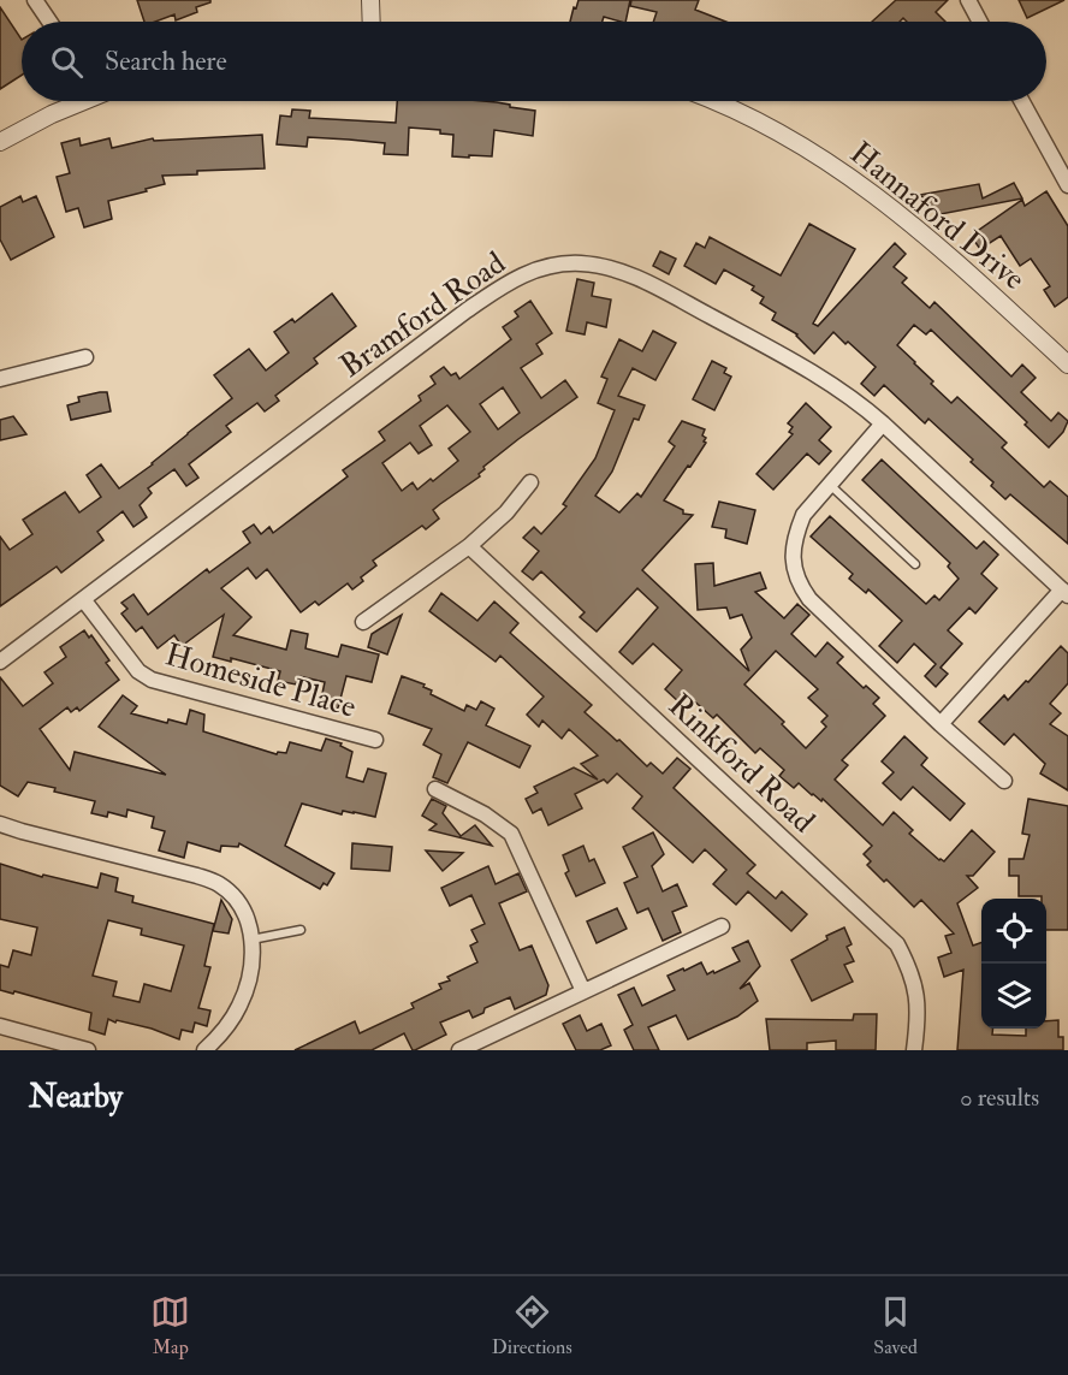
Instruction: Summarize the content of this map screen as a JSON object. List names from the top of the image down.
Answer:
{
  "streets": {
    "street": [
      "Hannaford Drive",
      "Bramford Road",
      "Homeside Place",
      "Rinkford Road"
    ]
  },
  "crossings": [
    ["Bramford Road", "Homeside Place"]
  ],
  "page": {
    "search": "Search here",
    "heading": ["Nearby", "0 results"],
    "nav": ["Map", "Directions", "Saved"]
  }
}
